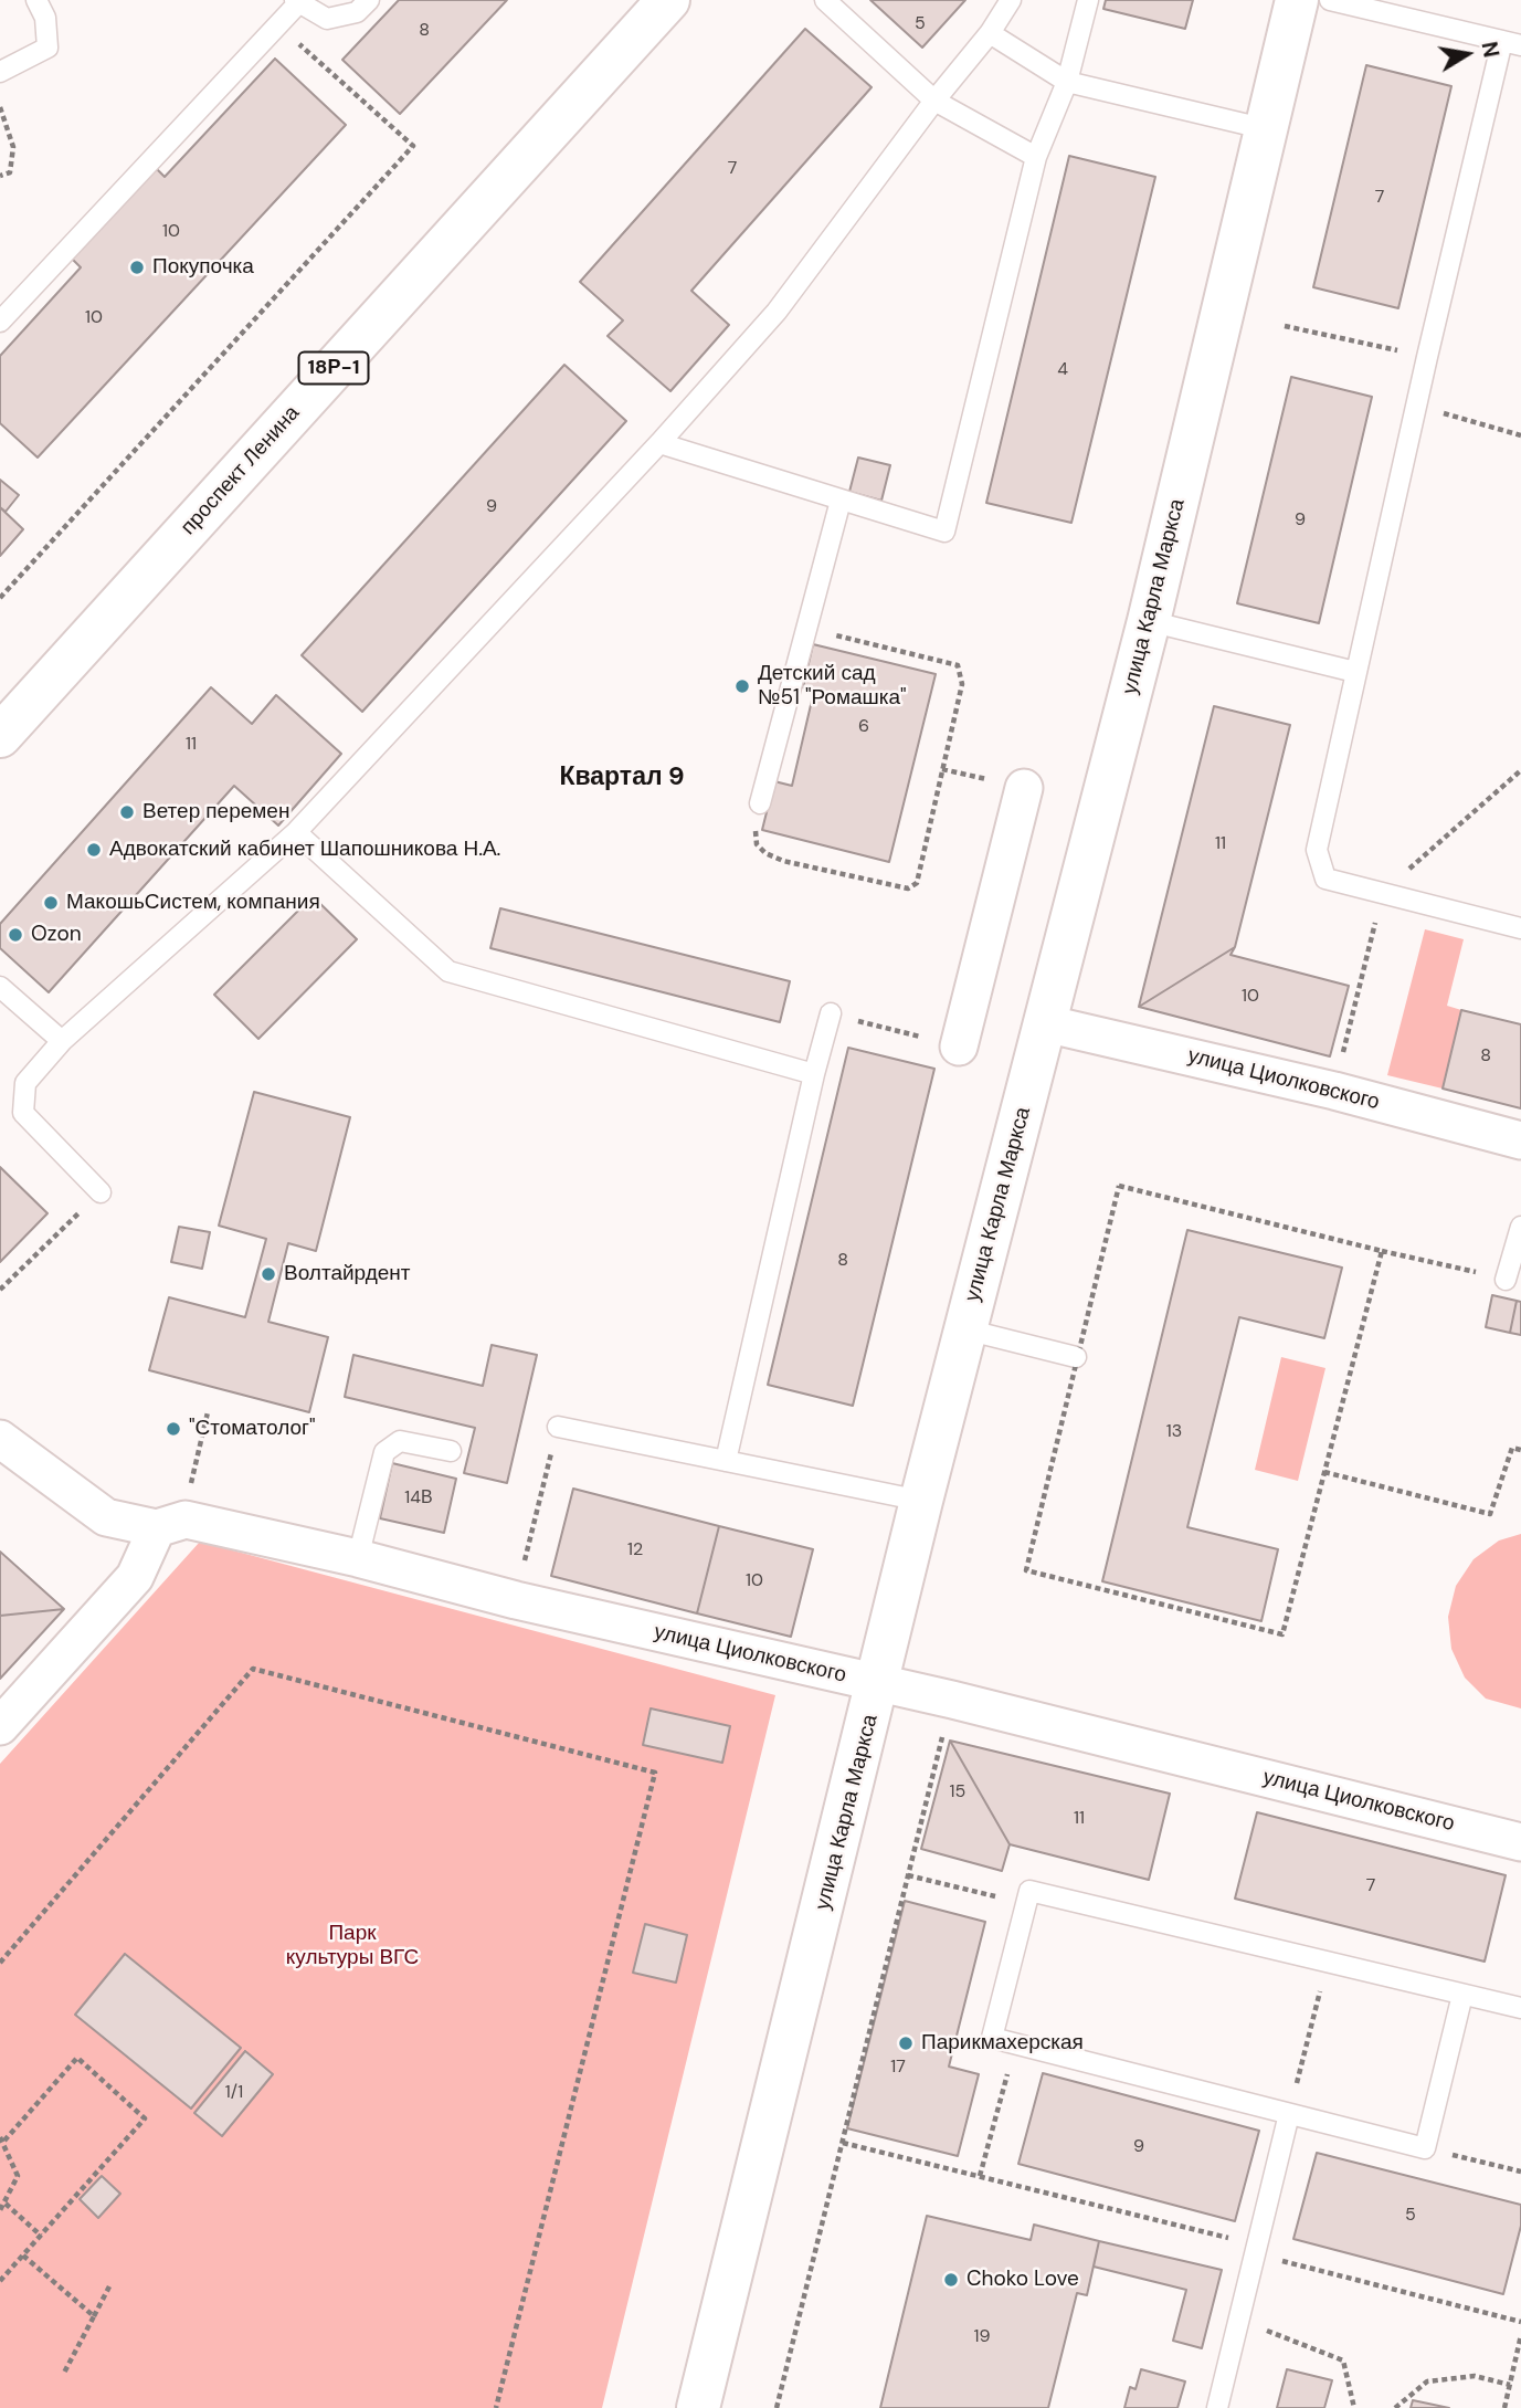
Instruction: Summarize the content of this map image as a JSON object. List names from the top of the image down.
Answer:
{
  "streets": {
    "street": [
      "18Р-1",
      "проспект Ленина",
      "улица Карла Маркса",
      "улица Циолковского"
    ]
  },
  "crossings": [
    ["улица Карла Маркса", "улица Циолковского"]
  ],
  "districts": ["Квартал 9"],
  "parks": ["Парк культуры ВГС"],
  "places": [
    "Покупочка",
    "Детский сад №51 \"Ромашка\"",
    "Ветер перемен",
    "Адвокатский кабинет Шапошникова Н.А.",
    "МакошьСистем, компания",
    "Ozon",
    "Волтайрдент",
    "\"Стоматолог\"",
    "Парикмахерская",
    "Choko Love"
  ],
  "house_numbers": [
    "5",
    "8",
    "7",
    "7",
    "10",
    "10",
    "4",
    "9",
    "9",
    "6",
    "11",
    "11",
    "10",
    "8",
    "8",
    "13",
    "14В",
    "12",
    "10",
    "15",
    "11",
    "7",
    "17",
    "1/1",
    "9",
    "5",
    "19"
  ],
  "north": "right"
}
